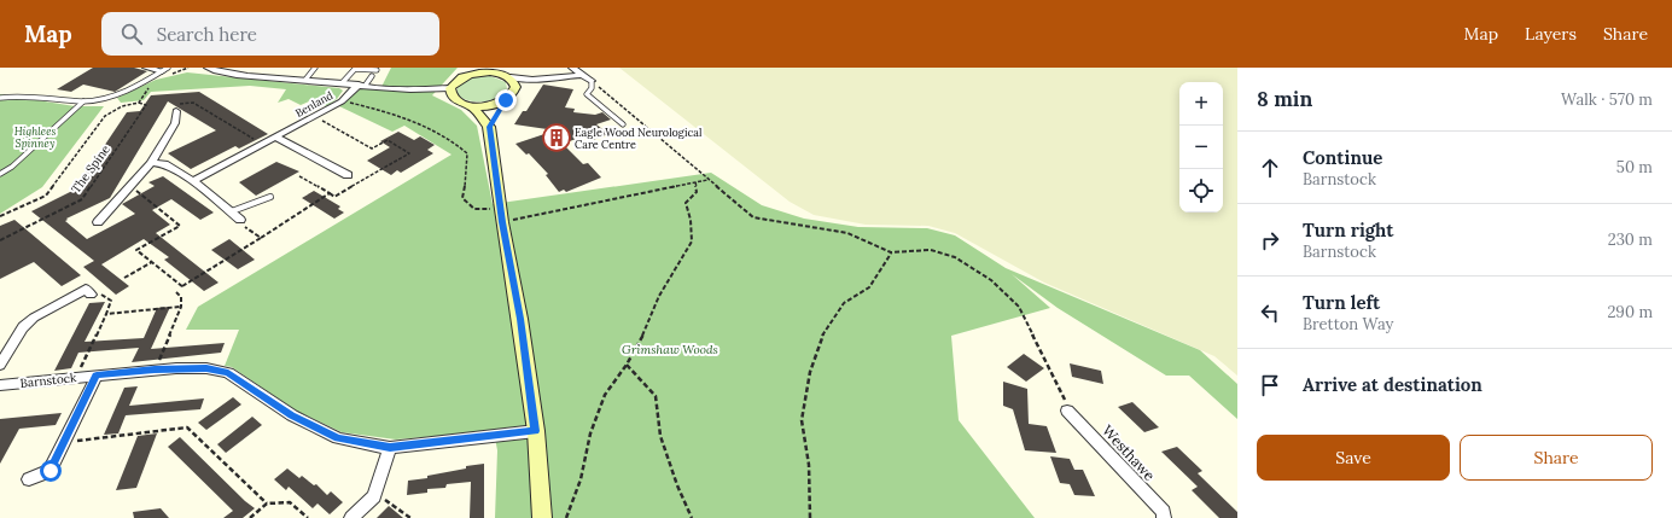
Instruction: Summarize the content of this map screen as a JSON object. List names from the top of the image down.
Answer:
{
  "streets": {
    "street": ["Benland", "Barnstock", "Westhawe"],
    "path": ["The Spine"]
  },
  "parks": ["Highlees Spinney", "Grimshaw Woods"],
  "places": {
    "building": ["Eagle Wood Neurological Care Centre"]
  },
  "page": {
    "header": "Map",
    "search": "Search here",
    "nav": ["Map", "Layers", "Share"],
    "heading": ["8 min", "Walk · 570 m"],
    "map_buttons": ["+", "−"],
    "list": [
      ["Continue", "Barnstock", "50 m"],
      ["Turn right", "Barnstock", "230 m"],
      ["Turn left", "Bretton Way", "290 m"],
      "Arrive at destination"
    ],
    "buttons": ["Save", "Share"]
  }
}
